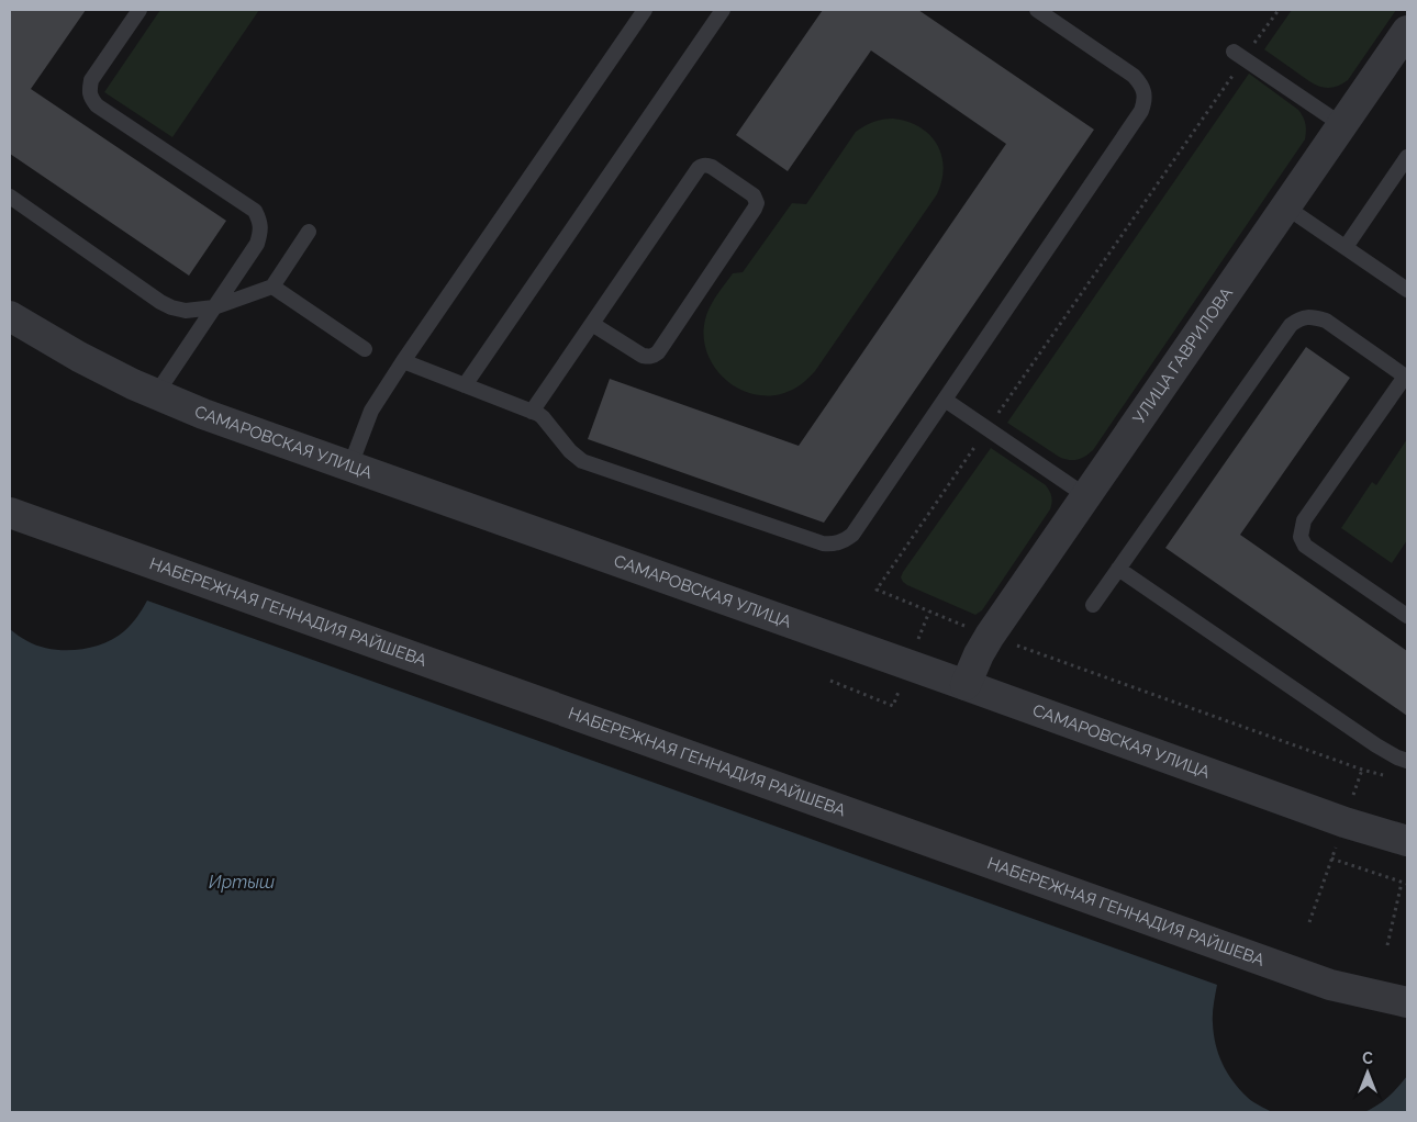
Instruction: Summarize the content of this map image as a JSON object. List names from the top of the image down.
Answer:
{
  "streets": {
    "street": ["УЛИЦА ГАВРИЛОВА", "САМАРОВСКАЯ УЛИЦА", "НАБЕРЕЖНАЯ ГЕННАДИЯ РАЙШЕВА"]
  },
  "crossings": [
    ["УЛИЦА ГАВРИЛОВА", "САМАРОВСКАЯ УЛИЦА"]
  ],
  "water": ["Иртыш"],
  "north": "top"
}
